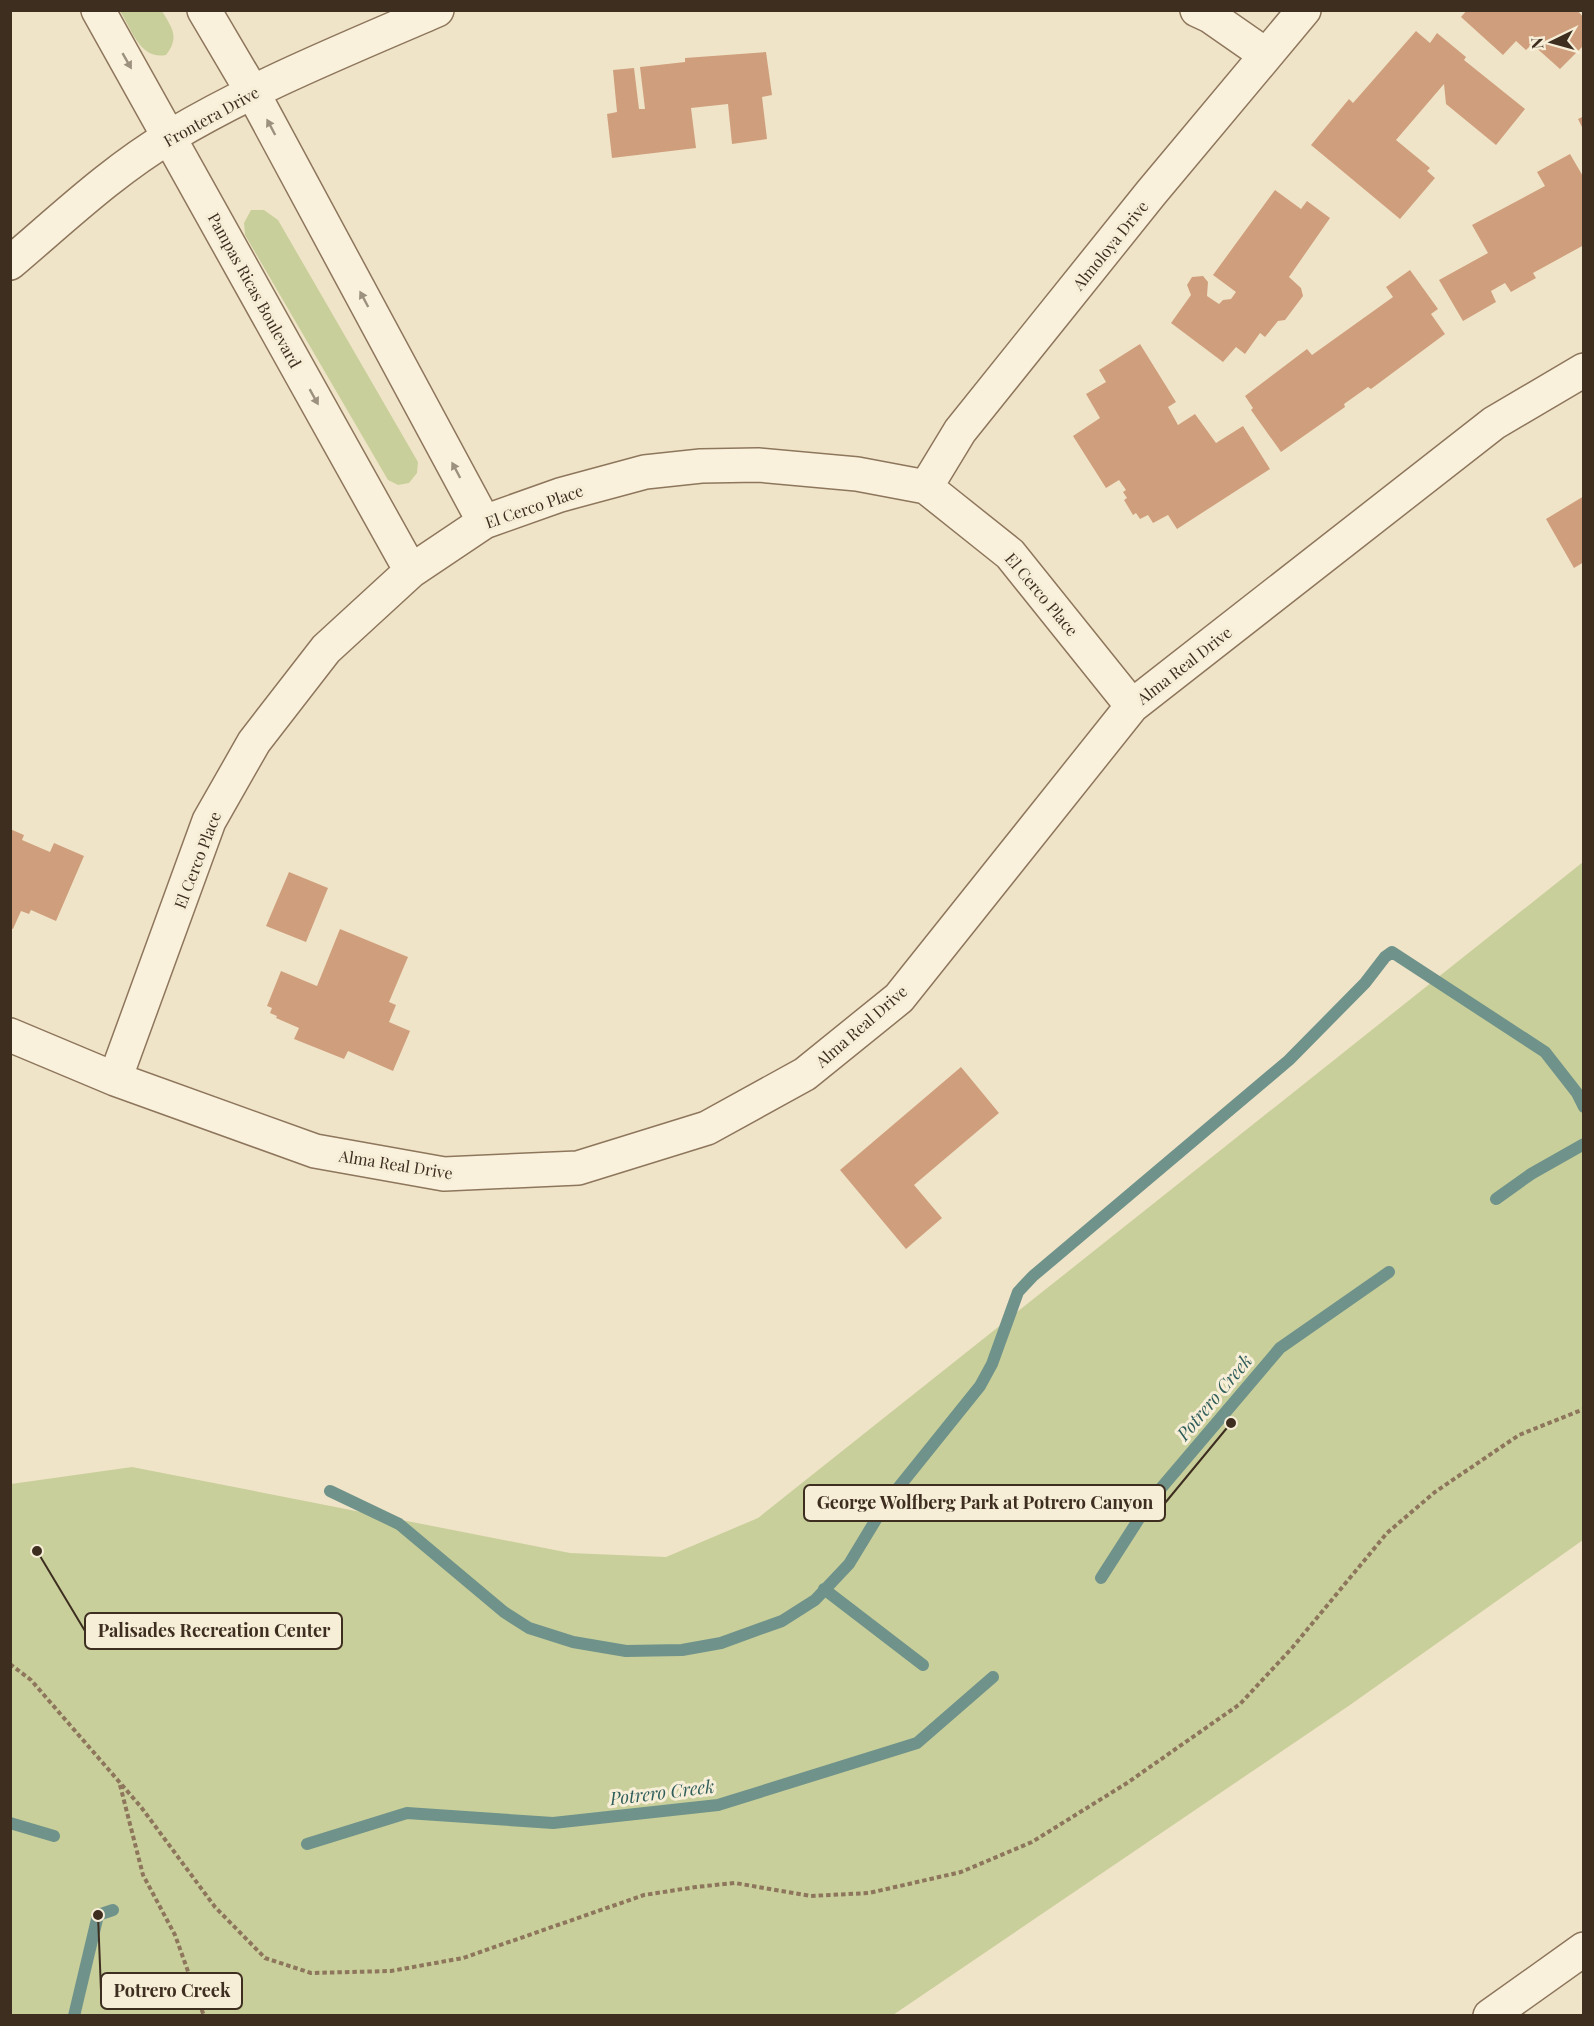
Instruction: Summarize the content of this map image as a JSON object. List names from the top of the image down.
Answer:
{
  "streets": {
    "street": [
      "Frontera Drive",
      "Almoloya Drive",
      "Pampas Ricas Boulevard",
      "El Cerco Place",
      "Alma Real Drive"
    ]
  },
  "crossings": [
    ["Frontera Drive", "Pampas Ricas Boulevard"],
    ["Almoloya Drive", "El Cerco Place"],
    ["Pampas Ricas Boulevard", "El Cerco Place"],
    ["El Cerco Place", "Alma Real Drive"]
  ],
  "water": ["Potrero Creek"],
  "places": ["George Wolfberg Park at Potrero Canyon", "Palisades Recreation Center", "Potrero Creek"],
  "north": "left"
}
